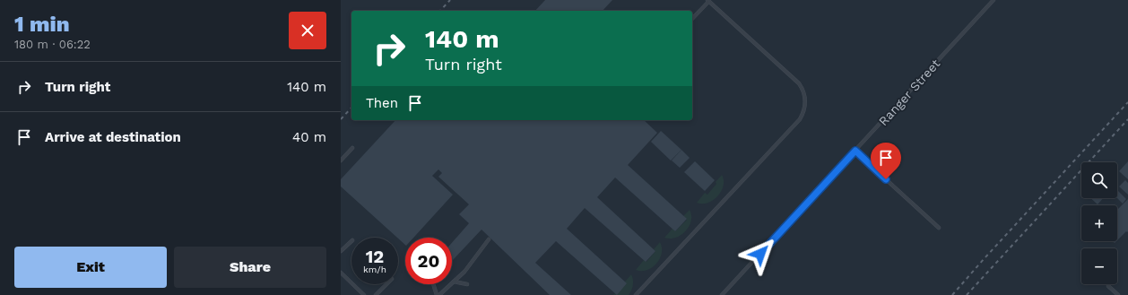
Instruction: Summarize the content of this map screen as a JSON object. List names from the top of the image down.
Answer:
{
  "streets": {
    "lane": ["Ranger Street"]
  },
  "page": {
    "heading": ["1 min", "180 m · 06:22"],
    "turn": ["140 m", "Turn right"],
    "list": [
      {
        "name": "Turn right",
        "value": "140 m"
      },
      {
        "name": "Arrive at destination",
        "value": "40 m"
      }
    ],
    "then": "Then",
    "map_buttons": ["+", "−"],
    "speed": "12 km/h",
    "limit": "20",
    "buttons": ["Exit", "Share"]
  }
}
